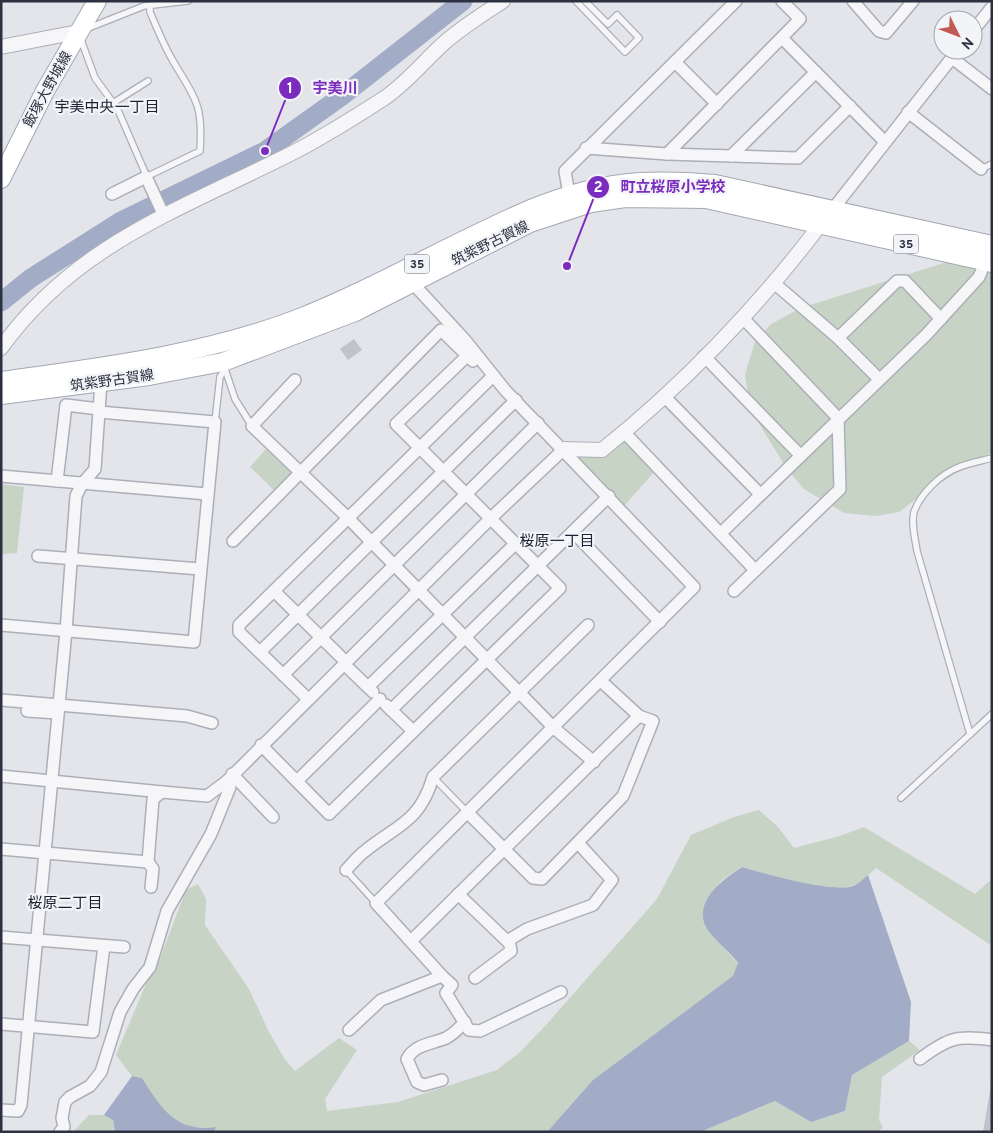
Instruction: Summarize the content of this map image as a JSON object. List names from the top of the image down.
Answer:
{
  "streets": {
    "main road": ["飯塚大野城線", "筑紫野古賀線", "35"]
  },
  "districts": ["宇美中央一丁目", "桜原一丁目", "桜原二丁目"],
  "places": ["宇美川", "町立桜原小学校"],
  "north": "bottom right"
}
